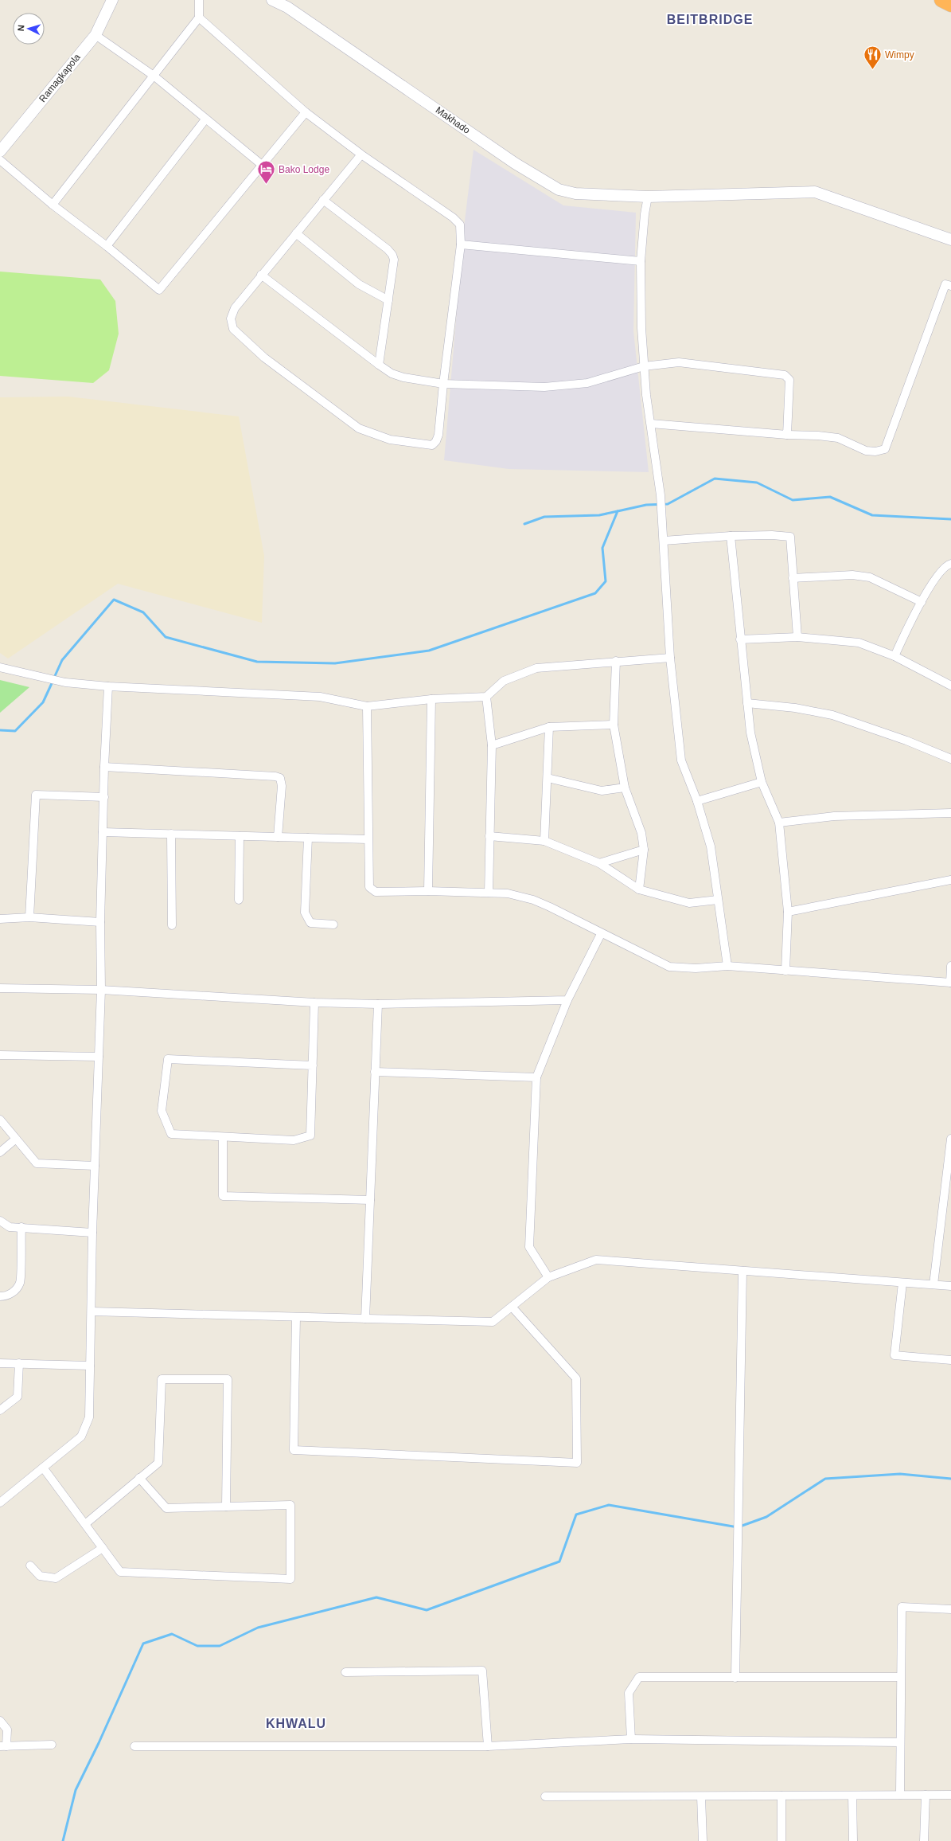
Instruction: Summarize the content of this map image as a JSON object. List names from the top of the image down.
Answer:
{
  "streets": {
    "street": ["Ramagkapola", "Makhado"]
  },
  "districts": ["BEITBRIDGE", "KHWALU"],
  "places": {
    "restaurant": ["Wimpy"],
    "hotel": ["Bako Lodge"]
  },
  "north": "left"
}
